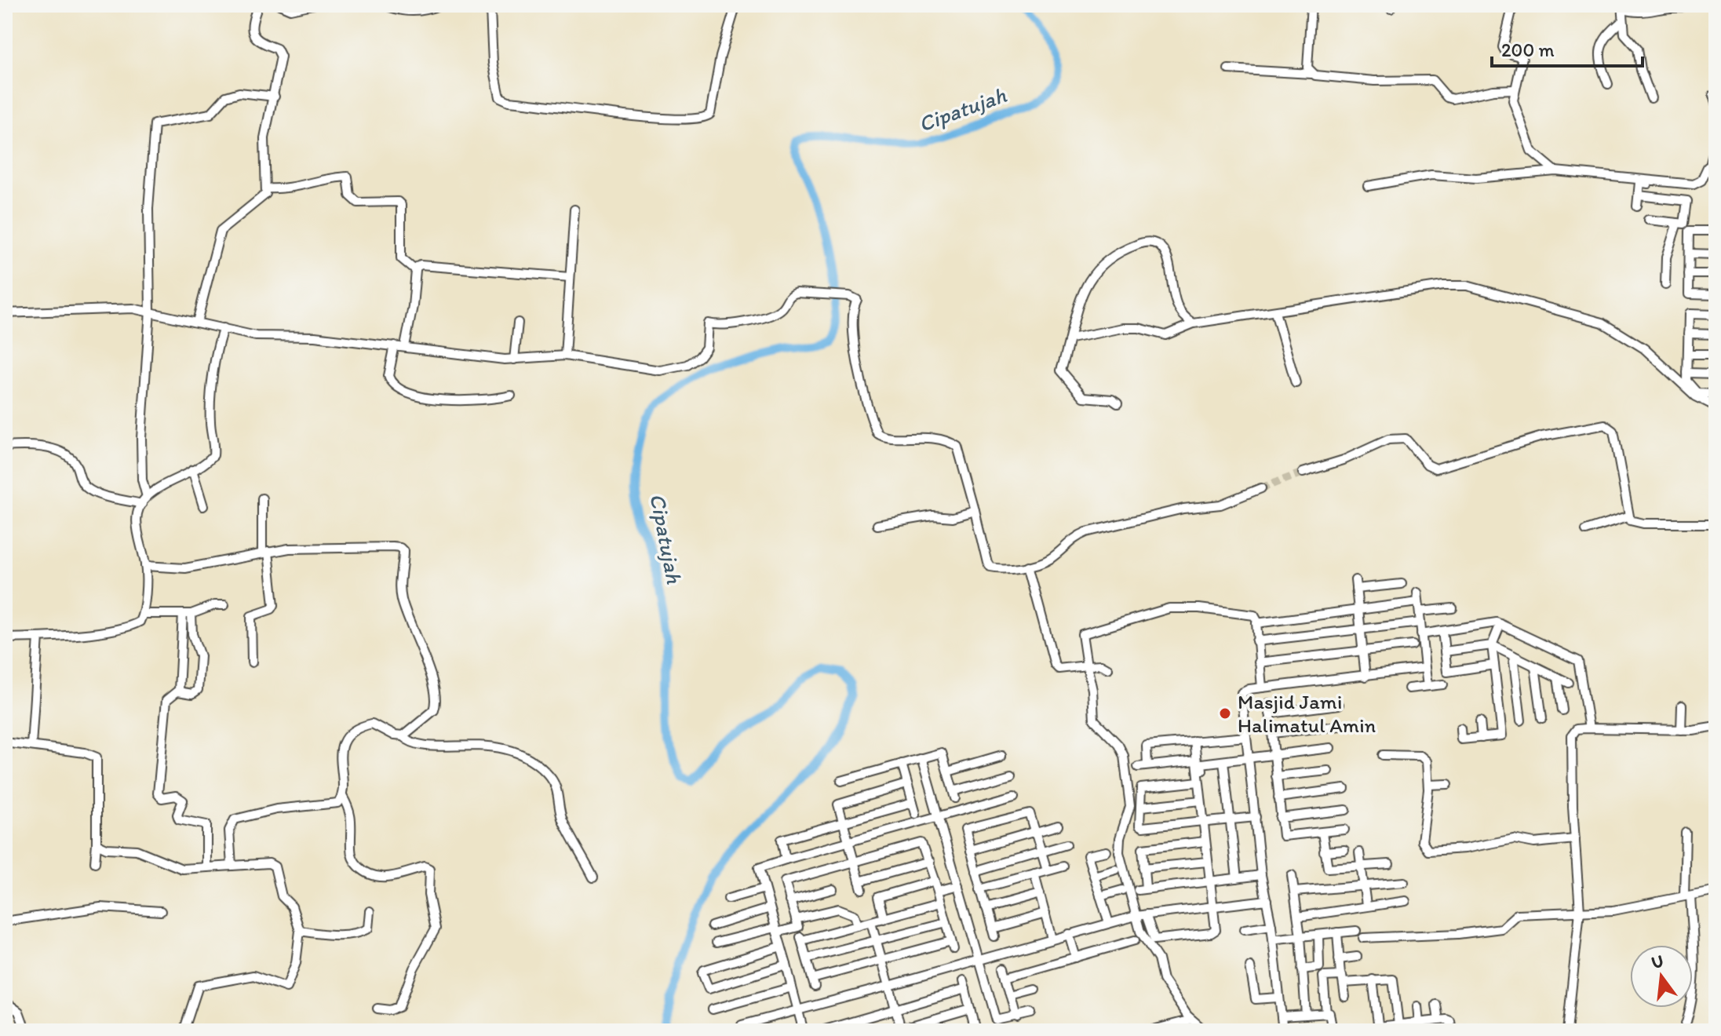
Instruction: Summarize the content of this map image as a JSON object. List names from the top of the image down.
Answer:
{
  "water": ["Cipatujah"],
  "places": ["Masjid Jami Halimatul Amin"],
  "scale_bar": "200 m",
  "north": "top"
}
